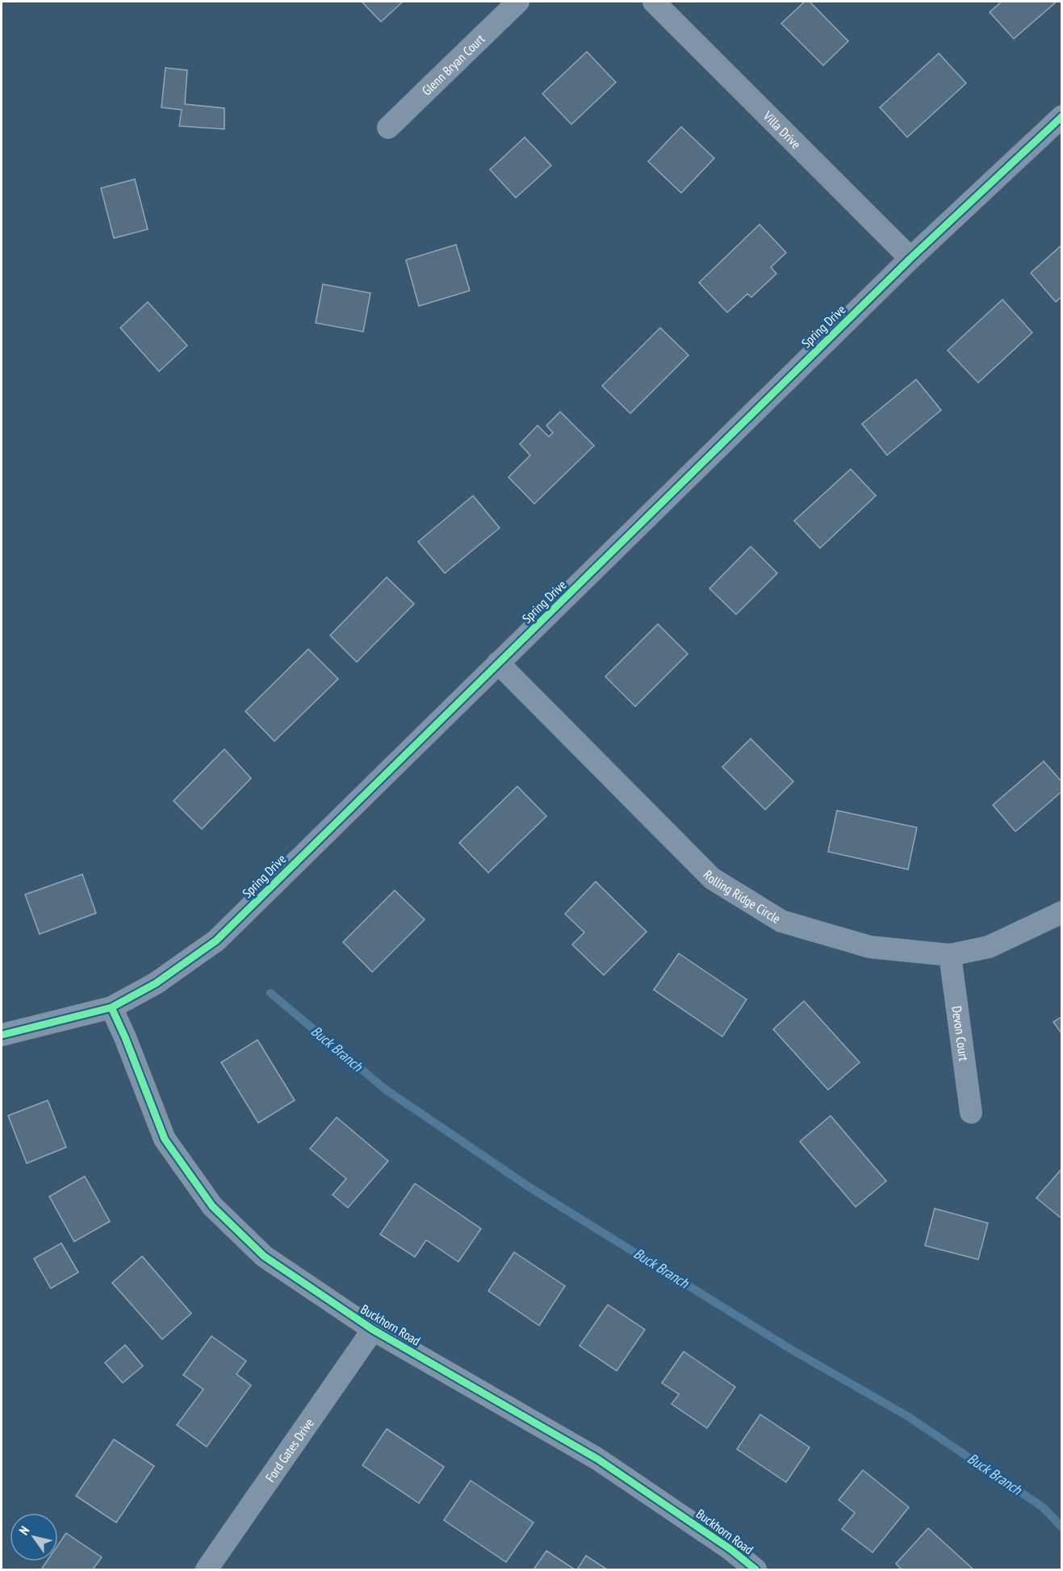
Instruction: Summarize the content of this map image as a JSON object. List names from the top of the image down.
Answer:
{
  "streets": {
    "street": [
      "Glenn Bryan Court",
      "Villa Drive",
      "Spring Drive",
      "Rolling Ridge Circle",
      "Devon Court",
      "Buckhorn Road",
      "Ford Gates Drive"
    ]
  },
  "crossings": [
    ["Villa Drive", "Spring Drive"],
    ["Spring Drive", "Rolling Ridge Circle"],
    ["Spring Drive", "Buckhorn Road"],
    ["Rolling Ridge Circle", "Devon Court"],
    ["Buckhorn Road", "Ford Gates Drive"]
  ],
  "water": ["Buck Branch"],
  "north": "top left"
}
